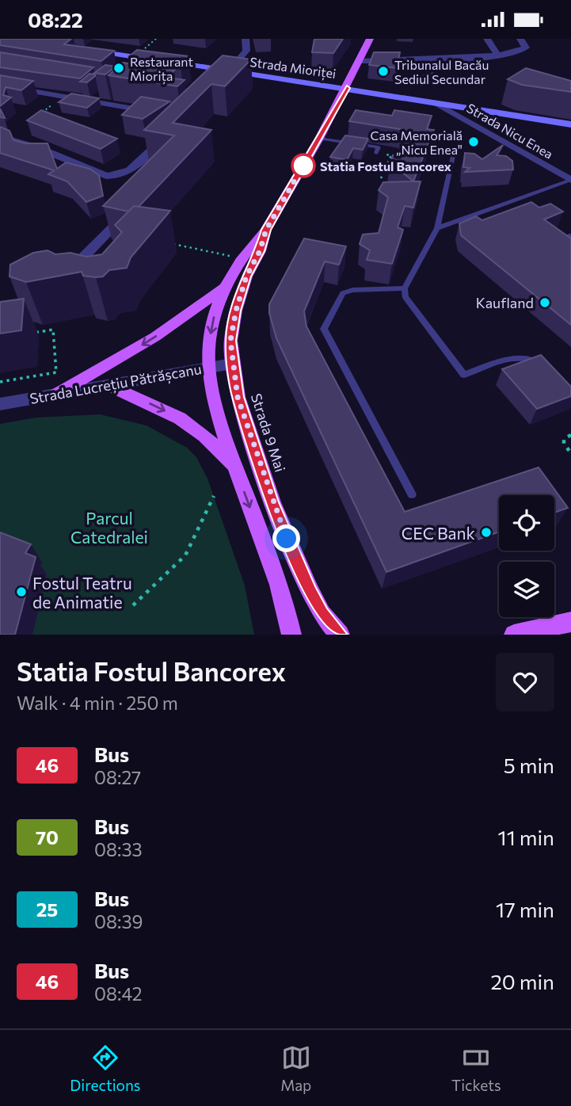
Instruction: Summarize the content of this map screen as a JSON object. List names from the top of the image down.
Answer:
{
  "streets": {
    "main road": ["Strada Mioriței", "Strada 9 Mai"],
    "street": ["Strada Nicu Enea", "Strada Lucrețiu Pătrășcanu"]
  },
  "crossings": [
    ["Strada Mioriței", "Strada Nicu Enea"],
    ["Strada Mioriței", "Strada 9 Mai"],
    ["Strada Lucrețiu Pătrășcanu", "Strada 9 Mai"]
  ],
  "parks": ["Parcul Catedralei"],
  "places": [
    "Restaurant Miorița",
    "Tribunalul Bacău Sediul Secundar",
    "Casa Memorială „Nicu Enea\"",
    "Statia Fostul Bancorex",
    "Kaufland",
    "CEC Bank",
    "Fostul Teatru de Animatie"
  ],
  "lines": ["bus line 46"],
  "page": {
    "status": "08:22",
    "heading": ["Statia Fostul Bancorex", "Walk · 4 min · 250 m"],
    "list": [
      {
        "mark": "46",
        "name": "Bus",
        "note": "08:27",
        "value": "5 min"
      },
      {
        "mark": "70",
        "name": "Bus",
        "note": "08:33",
        "value": "11 min"
      },
      {
        "mark": "25",
        "name": "Bus",
        "note": "08:39",
        "value": "17 min"
      },
      {
        "mark": "46",
        "name": "Bus",
        "note": "08:42",
        "value": "20 min"
      }
    ],
    "tabs": ["Directions", "Map", "Tickets"]
  }
}
